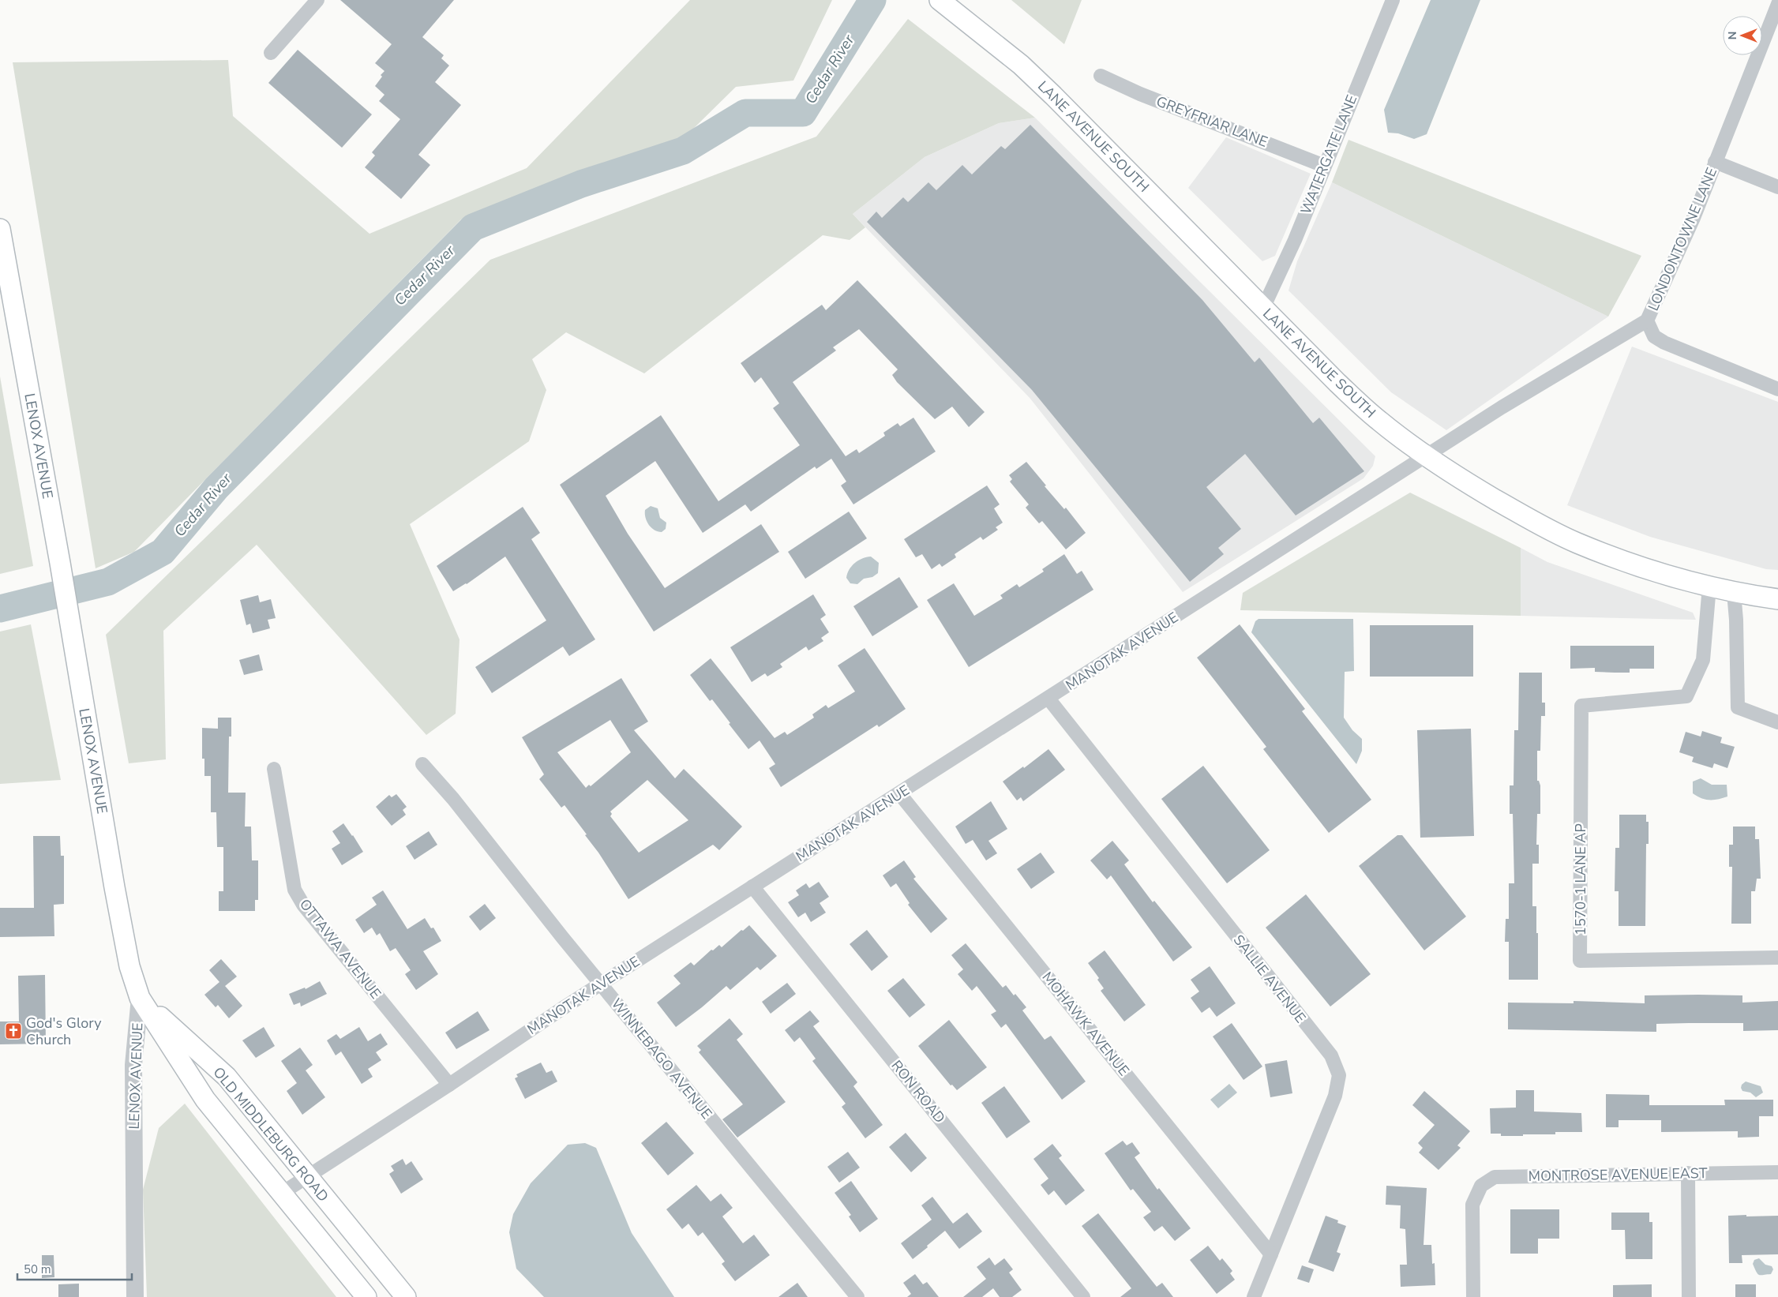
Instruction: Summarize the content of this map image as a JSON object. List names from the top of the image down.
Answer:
{
  "streets": {
    "main road": ["LANE AVENUE SOUTH", "LENOX AVENUE", "OLD MIDDLEBURG ROAD"],
    "street": [
      "GREYFRIAR LANE",
      "WATERGATE LANE",
      "LONDONTOWNE LANE",
      "MANOTAK AVENUE",
      "1570-1 LANE AP",
      "OTTAWA AVENUE",
      "SALLIE AVENUE",
      "MOHAWK AVENUE",
      "WINNEBAGO AVENUE",
      "RON ROAD",
      "MONTROSE AVENUE EAST"
    ]
  },
  "crossings": [
    ["GREYFRIAR LANE", "WATERGATE LANE"],
    ["LANE AVENUE SOUTH", "WATERGATE LANE"],
    ["LANE AVENUE SOUTH", "LONDONTOWNE LANE"],
    ["LANE AVENUE SOUTH", "MANOTAK AVENUE"],
    ["LANE AVENUE SOUTH", "1570-1 LANE AP"],
    ["LONDONTOWNE LANE", "MANOTAK AVENUE"],
    ["LENOX AVENUE", "OLD MIDDLEBURG ROAD"],
    ["MANOTAK AVENUE", "OTTAWA AVENUE"],
    ["MANOTAK AVENUE", "SALLIE AVENUE"],
    ["MANOTAK AVENUE", "MOHAWK AVENUE"],
    ["MANOTAK AVENUE", "WINNEBAGO AVENUE"],
    ["MANOTAK AVENUE", "RON ROAD"],
    ["MANOTAK AVENUE", "OLD MIDDLEBURG ROAD"],
    ["SALLIE AVENUE", "MOHAWK AVENUE"]
  ],
  "water": ["Cedar River"],
  "places": {
    "church": ["God's Glory Church"]
  },
  "scale_bar": "50 m",
  "north": "left"
}
